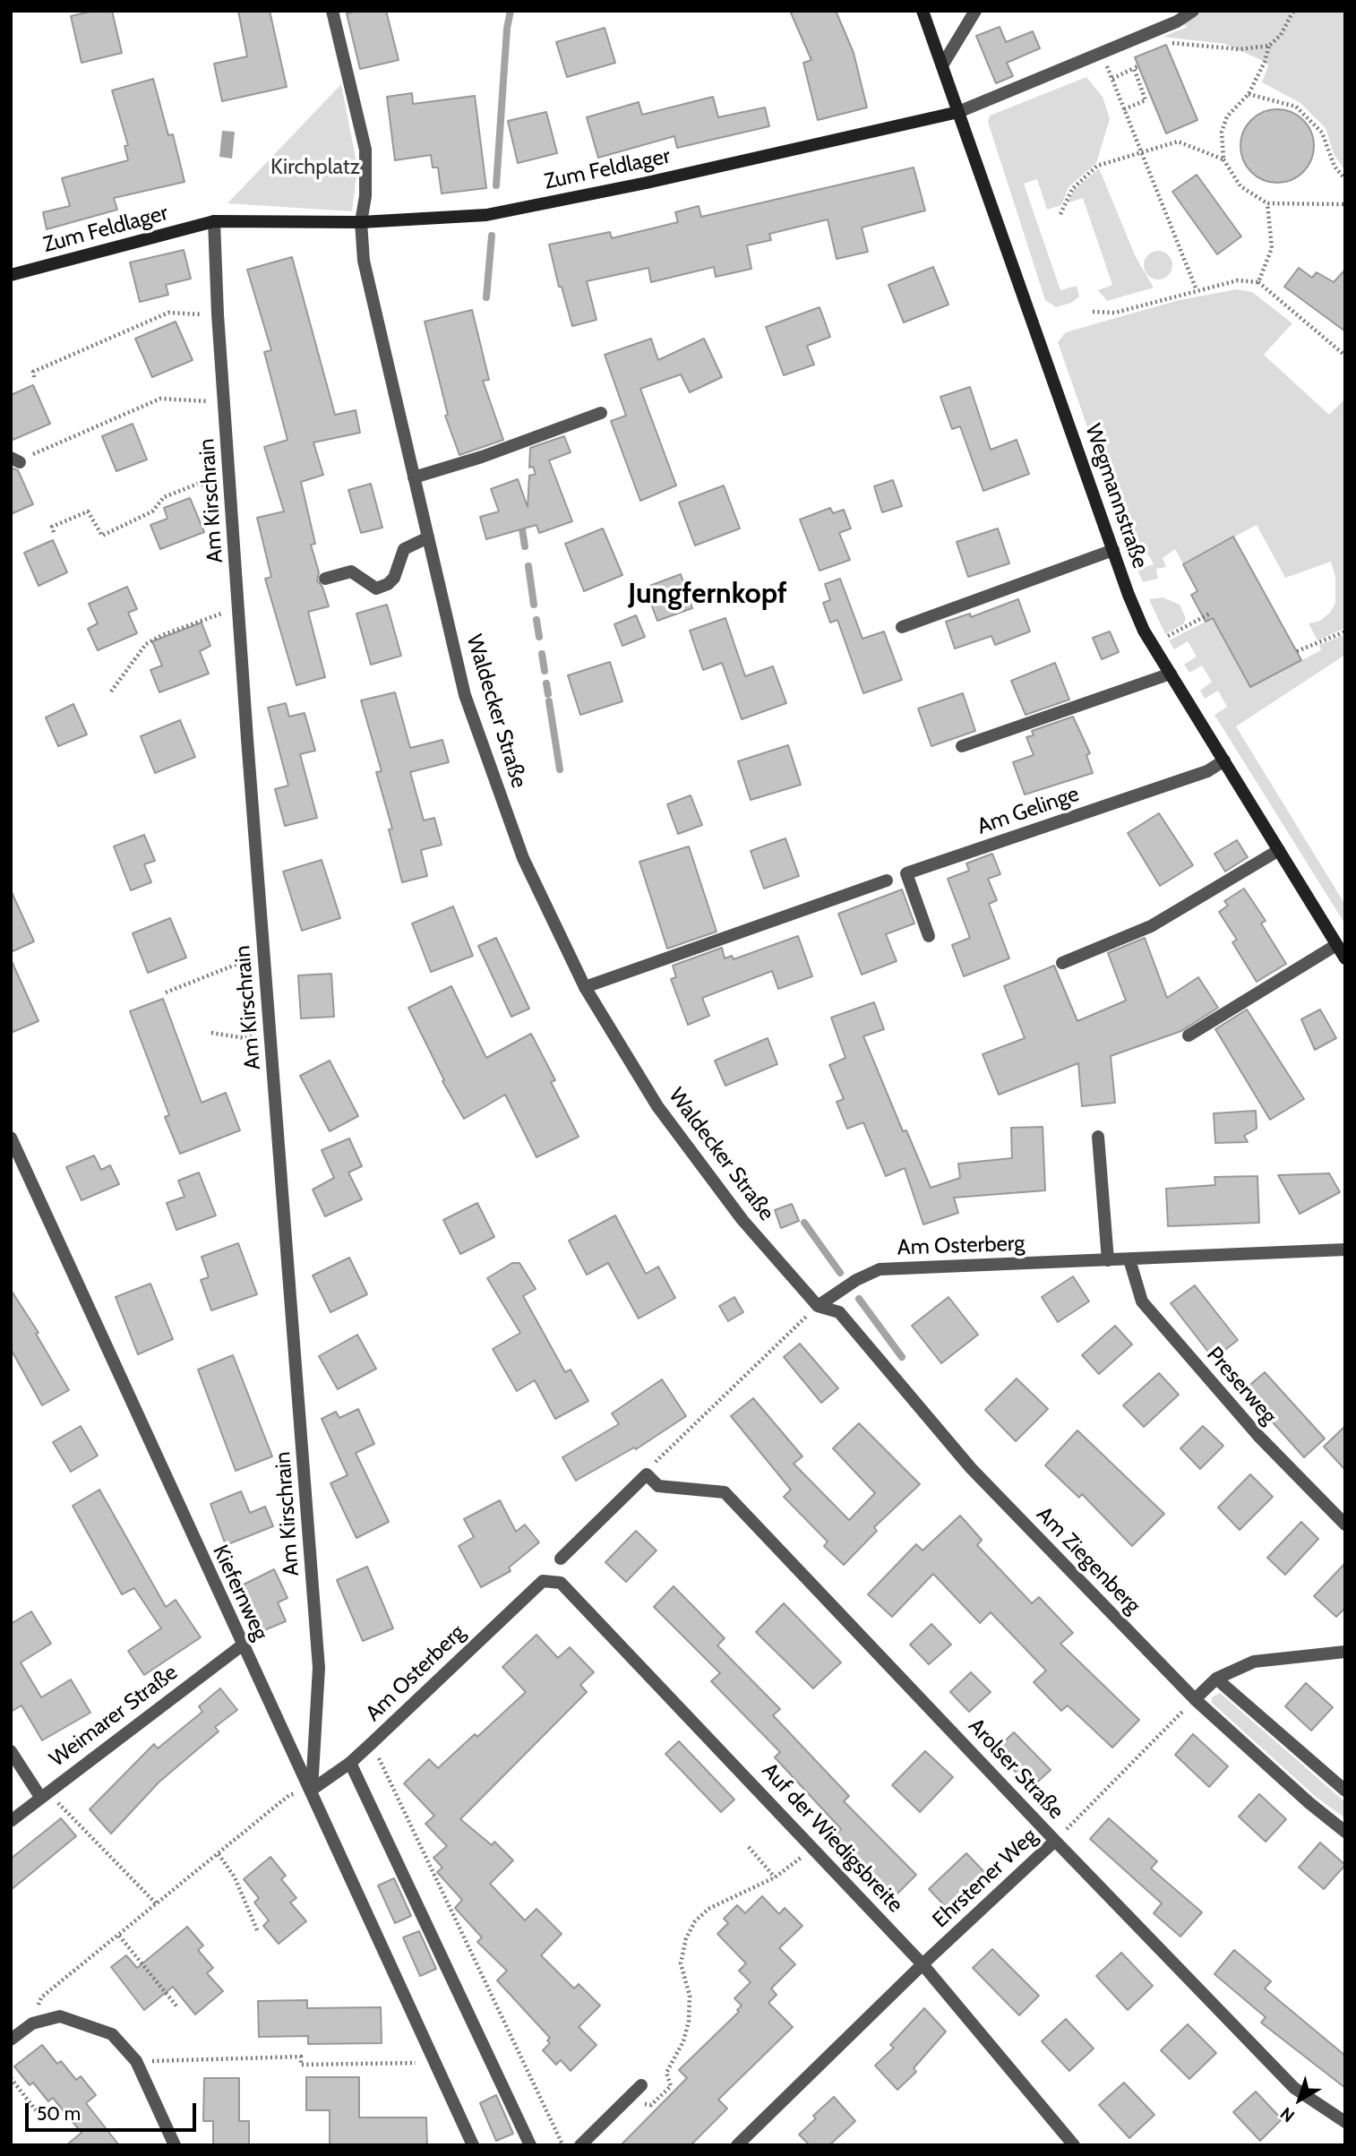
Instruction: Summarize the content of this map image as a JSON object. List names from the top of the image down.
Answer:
{
  "streets": {
    "street": [
      "Zum Feldlager",
      "Wegmannstraße",
      "Am Kirschrain",
      "Waldecker Straße",
      "Am Gelinge",
      "Am Osterberg",
      "Preserweg",
      "Am Ziegenberg",
      "Kiefernweg",
      "Weimarer Straße",
      "Arolser Straße",
      "Auf der Wiedigsbreite",
      "Ehrstener Weg"
    ]
  },
  "crossings": [
    ["Zum Feldlager", "Wegmannstraße"],
    ["Zum Feldlager", "Am Kirschrain"],
    ["Zum Feldlager", "Waldecker Straße"],
    ["Wegmannstraße", "Am Gelinge"],
    ["Am Kirschrain", "Am Osterberg"],
    ["Am Kirschrain", "Kiefernweg"],
    ["Waldecker Straße", "Am Osterberg"],
    ["Waldecker Straße", "Am Ziegenberg"],
    ["Am Osterberg", "Preserweg"],
    ["Am Osterberg", "Am Ziegenberg"],
    ["Am Osterberg", "Kiefernweg"],
    ["Am Osterberg", "Auf der Wiedigsbreite"],
    ["Am Ziegenberg", "Ehrstener Weg"],
    ["Kiefernweg", "Weimarer Straße"],
    ["Arolser Straße", "Ehrstener Weg"],
    ["Auf der Wiedigsbreite", "Ehrstener Weg"]
  ],
  "districts": ["Jungfernkopf"],
  "parks": ["Kirchplatz"],
  "scale_bar": "50 m",
  "north": "bottom left"
}
